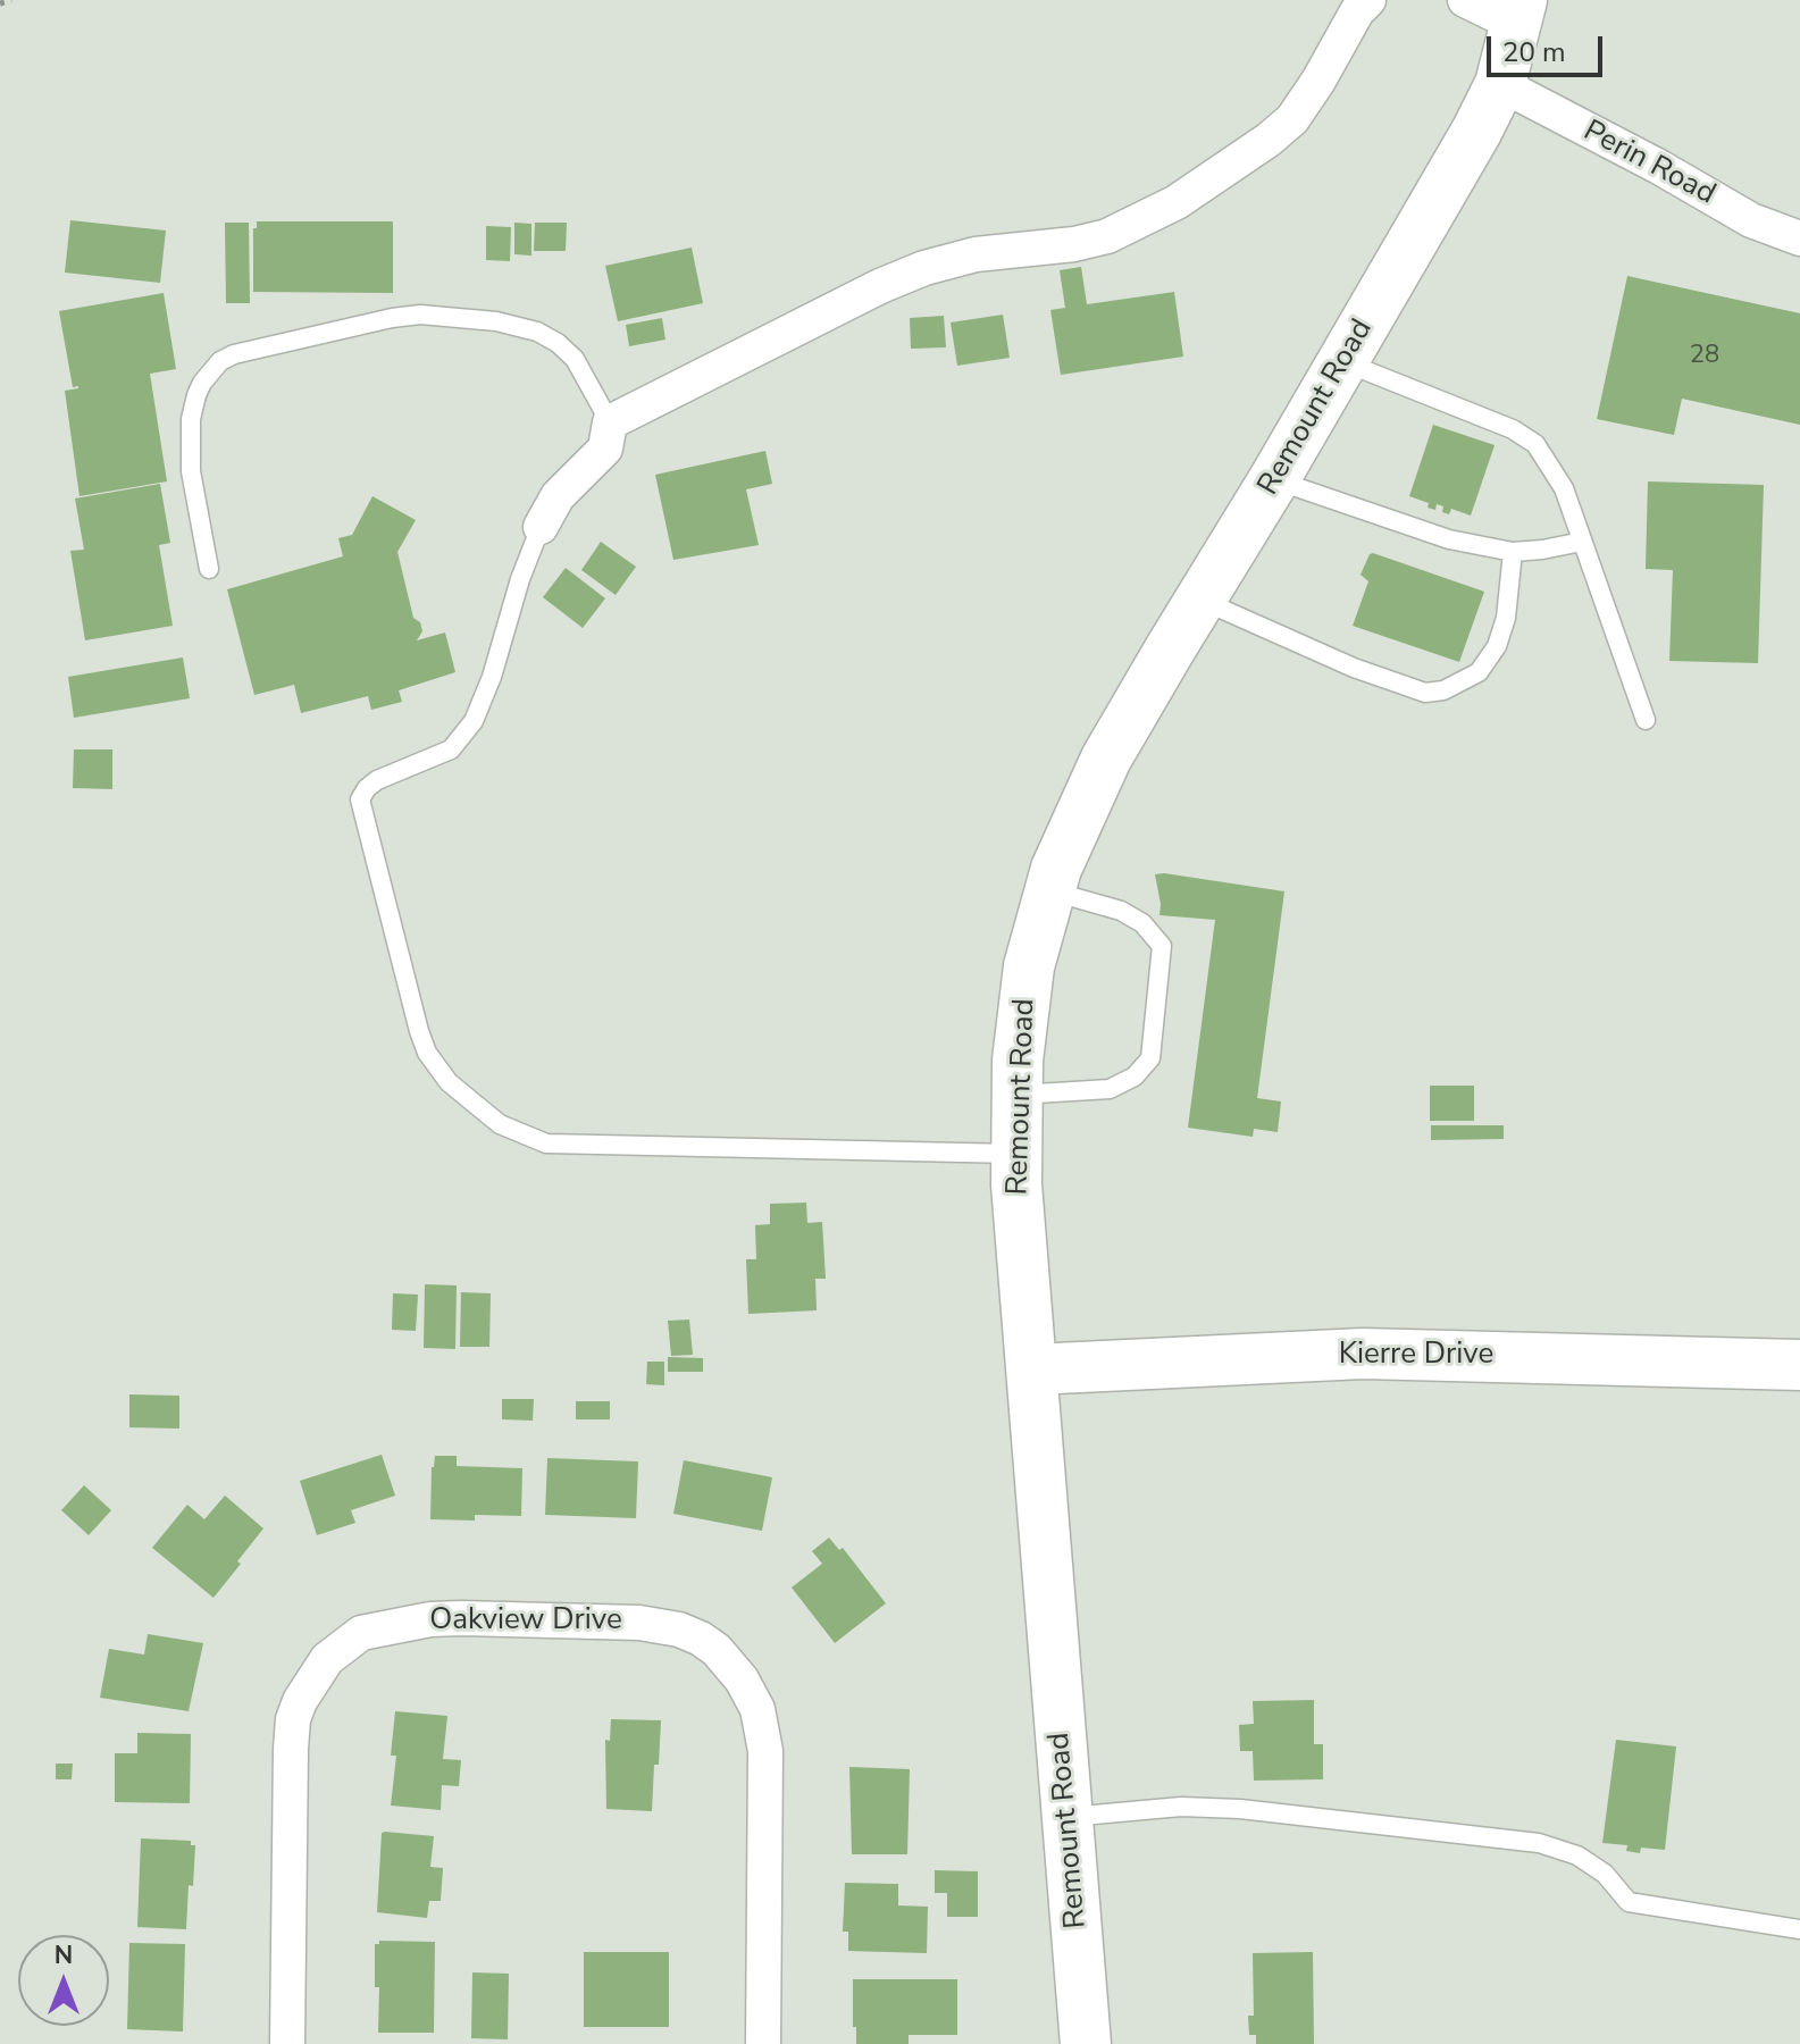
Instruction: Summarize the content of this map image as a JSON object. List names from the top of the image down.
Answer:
{
  "streets": {
    "street": [
      "Perin Road",
      "Remount Road",
      "Kierre Drive",
      "Oakview Drive"
    ]
  },
  "crossings": [
    ["Perin Road", "Remount Road"],
    ["Remount Road", "Kierre Drive"]
  ],
  "house_numbers": ["28"],
  "scale_bar": "20 m",
  "north": "top"
}
